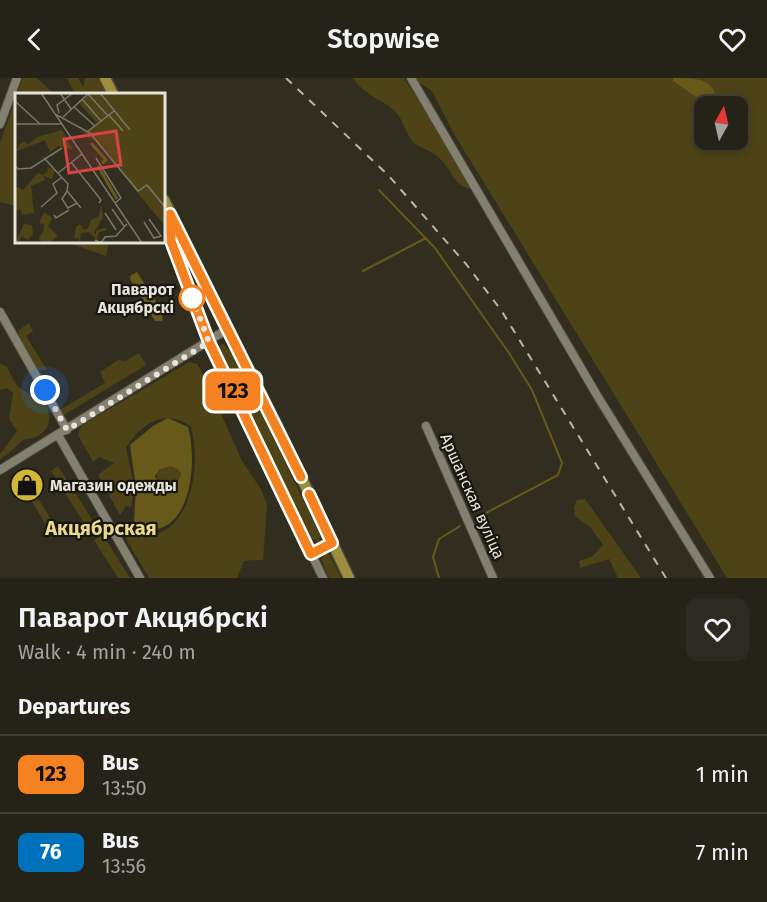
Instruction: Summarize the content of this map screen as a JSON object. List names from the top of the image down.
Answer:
{
  "streets": {
    "street": ["Аршанская вуліца"]
  },
  "districts": ["Акцябрская"],
  "places": {
    "other": ["Паварот Акцябрскі"],
    "shop": ["Магазин одежды"]
  },
  "lines": ["bus line 123"],
  "north": "top",
  "page": {
    "header": "Stopwise",
    "on_map": "123",
    "heading": [
      ["Паварот Акцябрскі", "Walk · 4 min · 240 m"],
      "Departures"
    ],
    "list": [
      {
        "mark": "123",
        "name": "Bus",
        "note": "13:50",
        "value": "1 min"
      },
      {
        "mark": "76",
        "name": "Bus",
        "note": "13:56",
        "value": "7 min"
      }
    ]
  }
}
